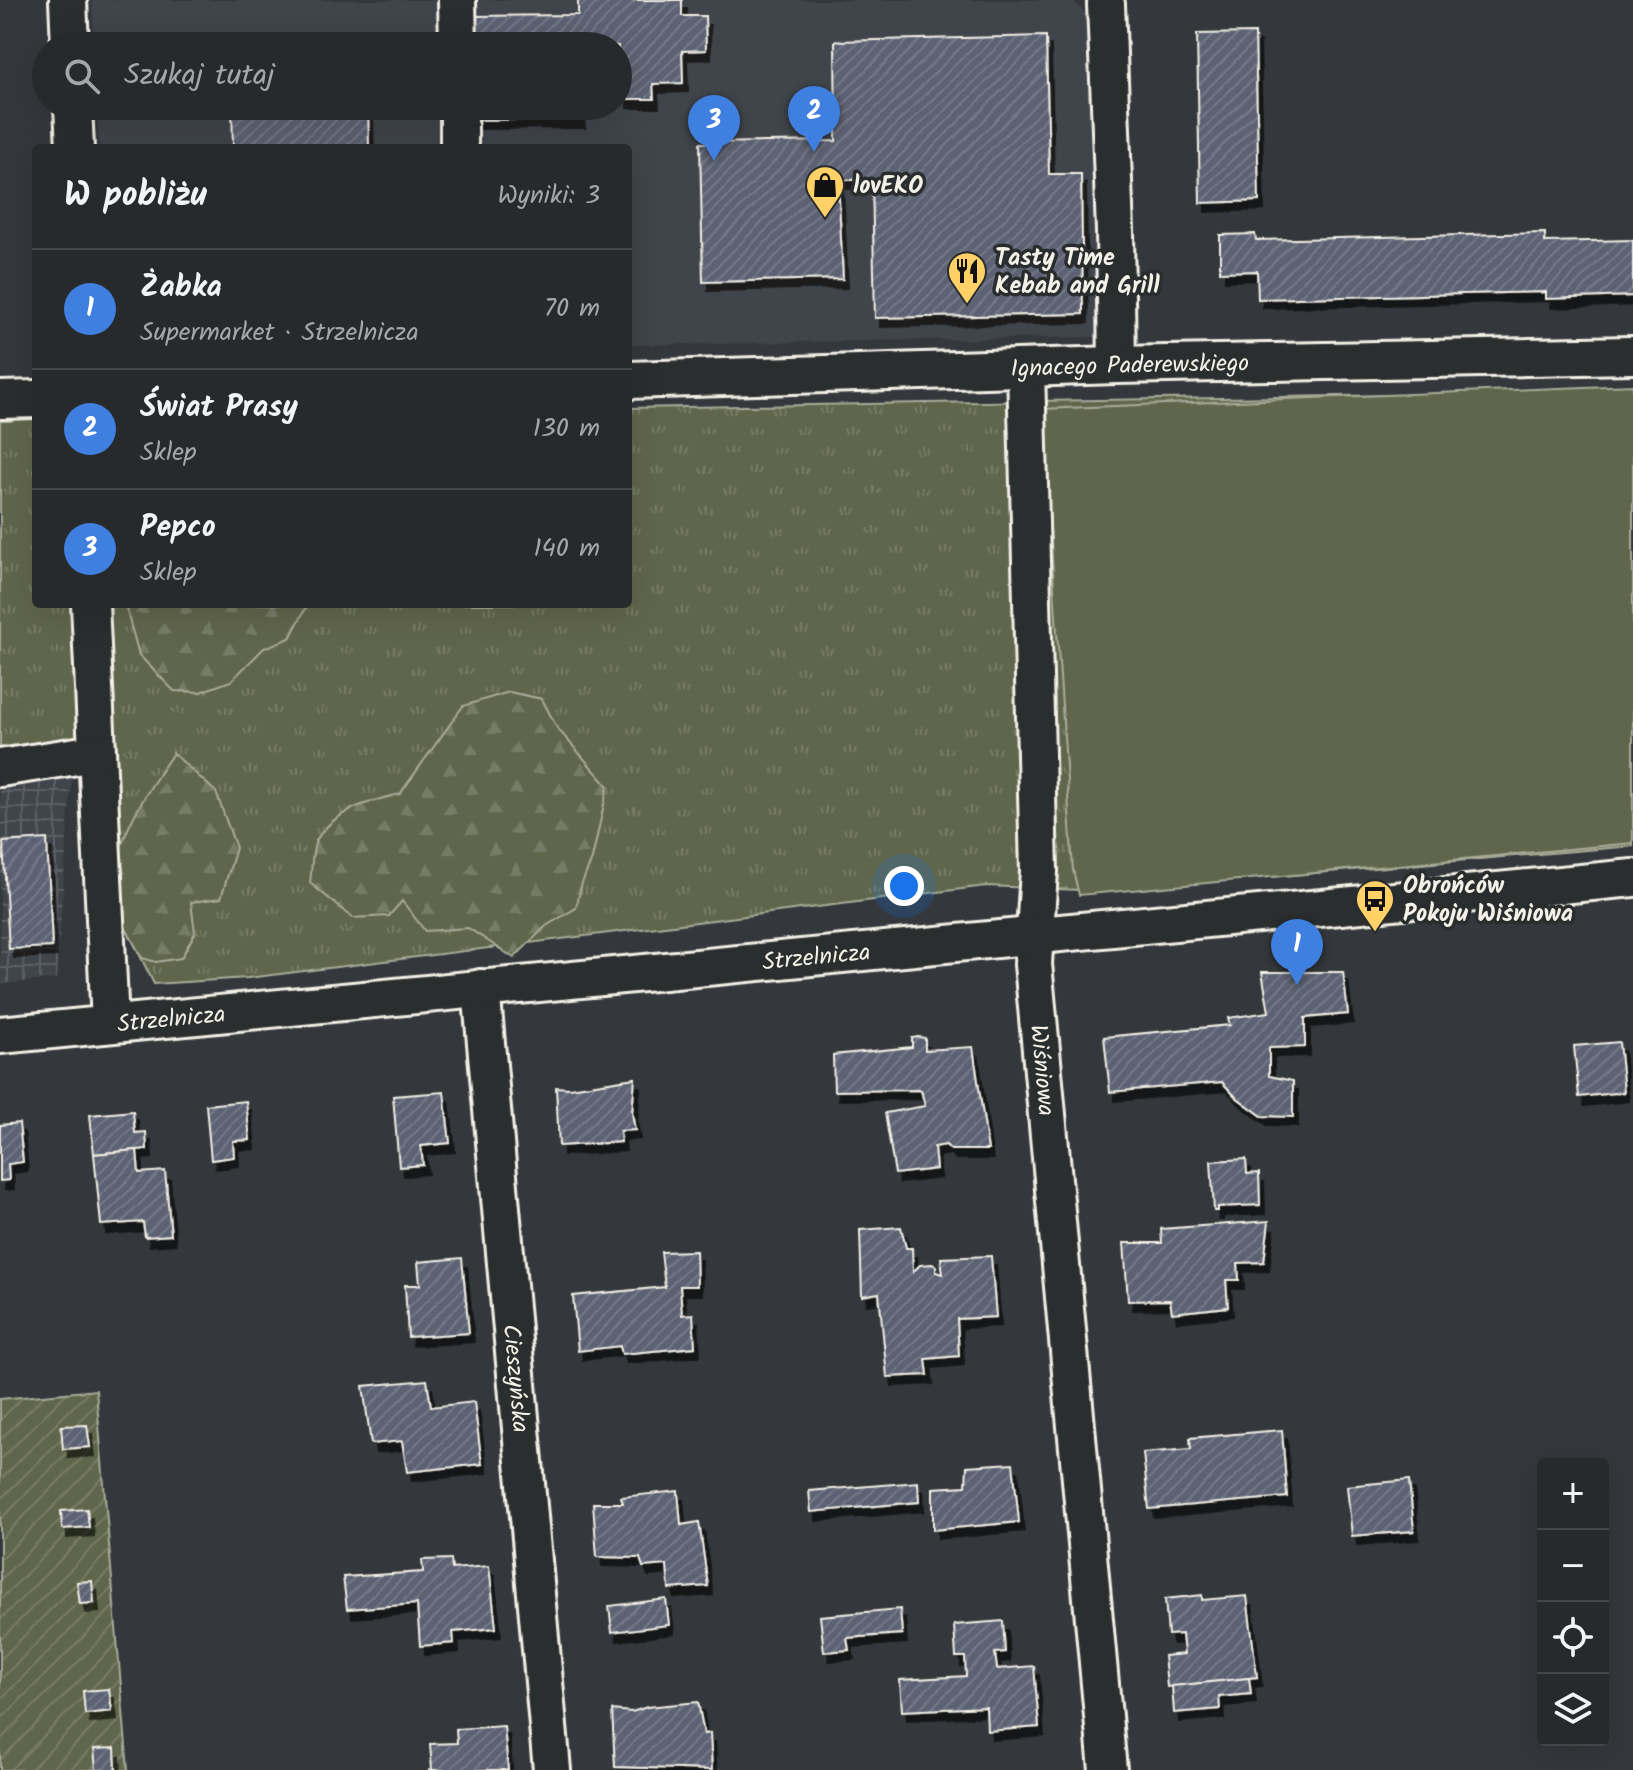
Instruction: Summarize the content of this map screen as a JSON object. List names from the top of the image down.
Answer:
{
  "streets": {
    "street": [
      "Ignacego Paderewskiego",
      "Strzelnicza",
      "Wiśniowa",
      "Cieszyńska"
    ]
  },
  "crossings": [
    ["Ignacego Paderewskiego", "Wiśniowa"],
    ["Strzelnicza", "Wiśniowa"],
    ["Strzelnicza", "Cieszyńska"]
  ],
  "places": {
    "shop": ["lovEKO"],
    "restaurant": ["Tasty Time Kebab and Grill"],
    "bus stop": ["Obrońców Pokoju Wiśniowa"]
  },
  "page": {
    "search": "Szukaj tutaj",
    "pins": ["2", "3", "1"],
    "heading": ["W pobliżu", "Wyniki: 3"],
    "list": [
      {
        "mark": "1",
        "name": "Żabka",
        "note": "Supermarket · Strzelnicza",
        "value": "70 m"
      },
      {
        "mark": "2",
        "name": "Świat Prasy",
        "note": "Sklep",
        "value": "130 m"
      },
      {
        "mark": "3",
        "name": "Pepco",
        "note": "Sklep",
        "value": "140 m"
      }
    ],
    "map_buttons": ["+", "−"]
  }
}
